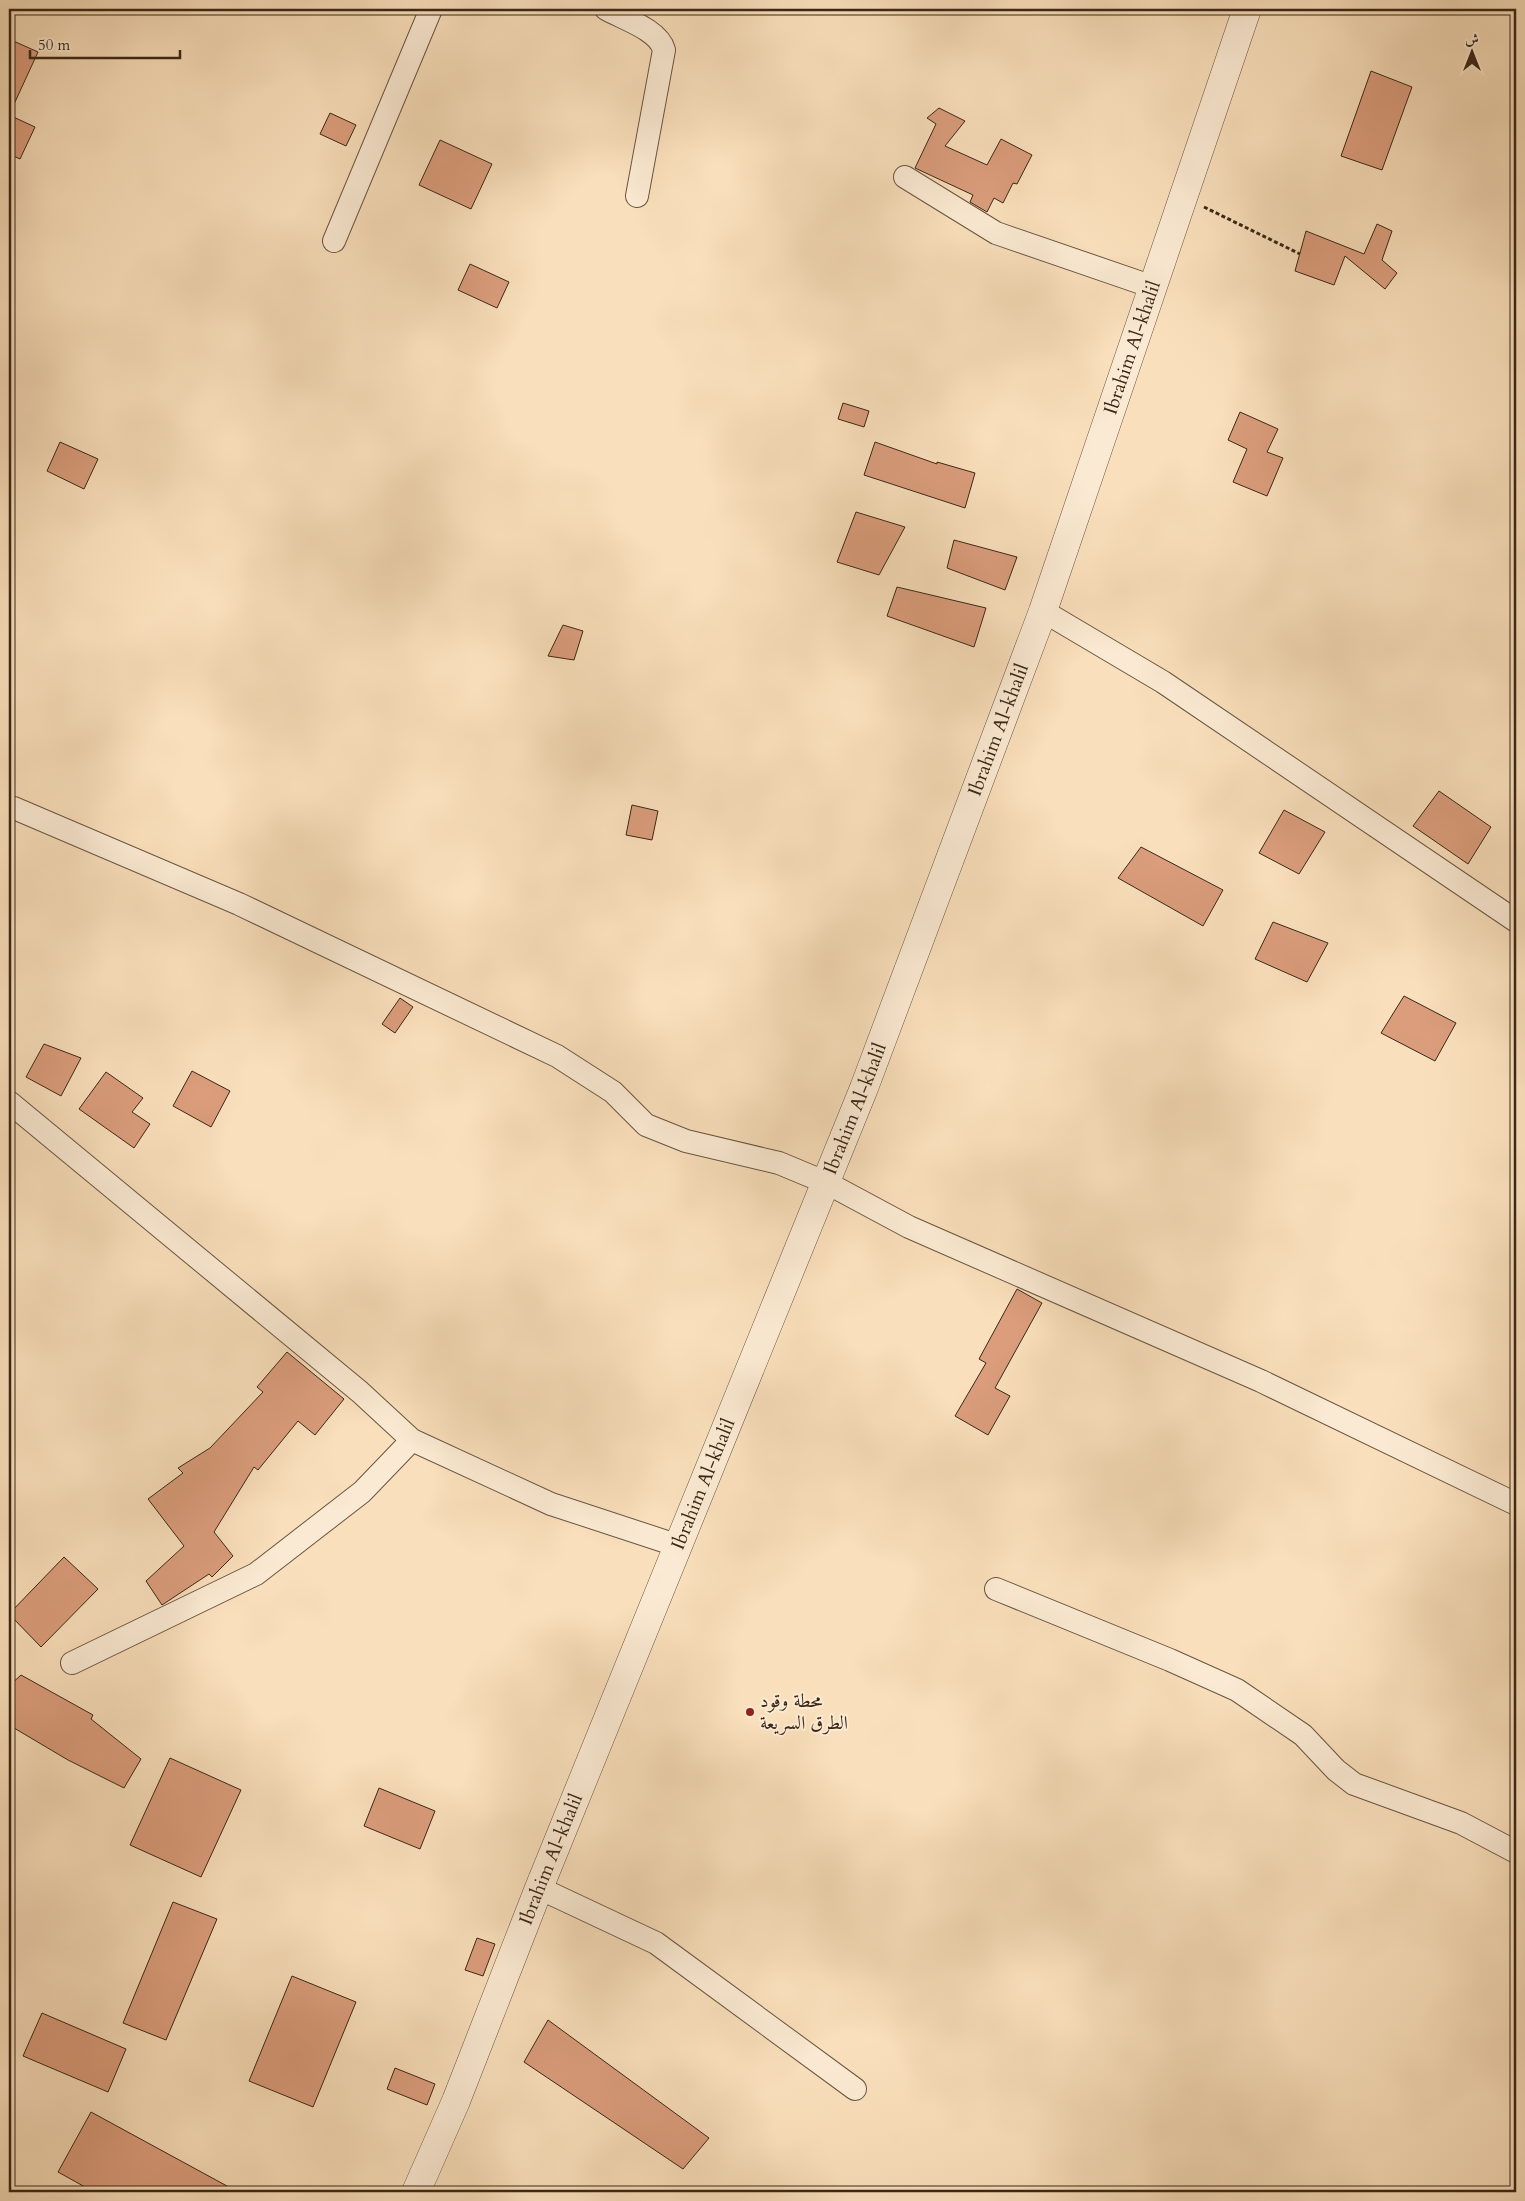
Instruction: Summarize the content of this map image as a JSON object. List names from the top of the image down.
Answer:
{
  "streets": {
    "street": ["Ibrahim Al-khalil"]
  },
  "places": ["محطة وقود الطرق السريعة"],
  "scale_bar": "50 m",
  "north": "top"
}
